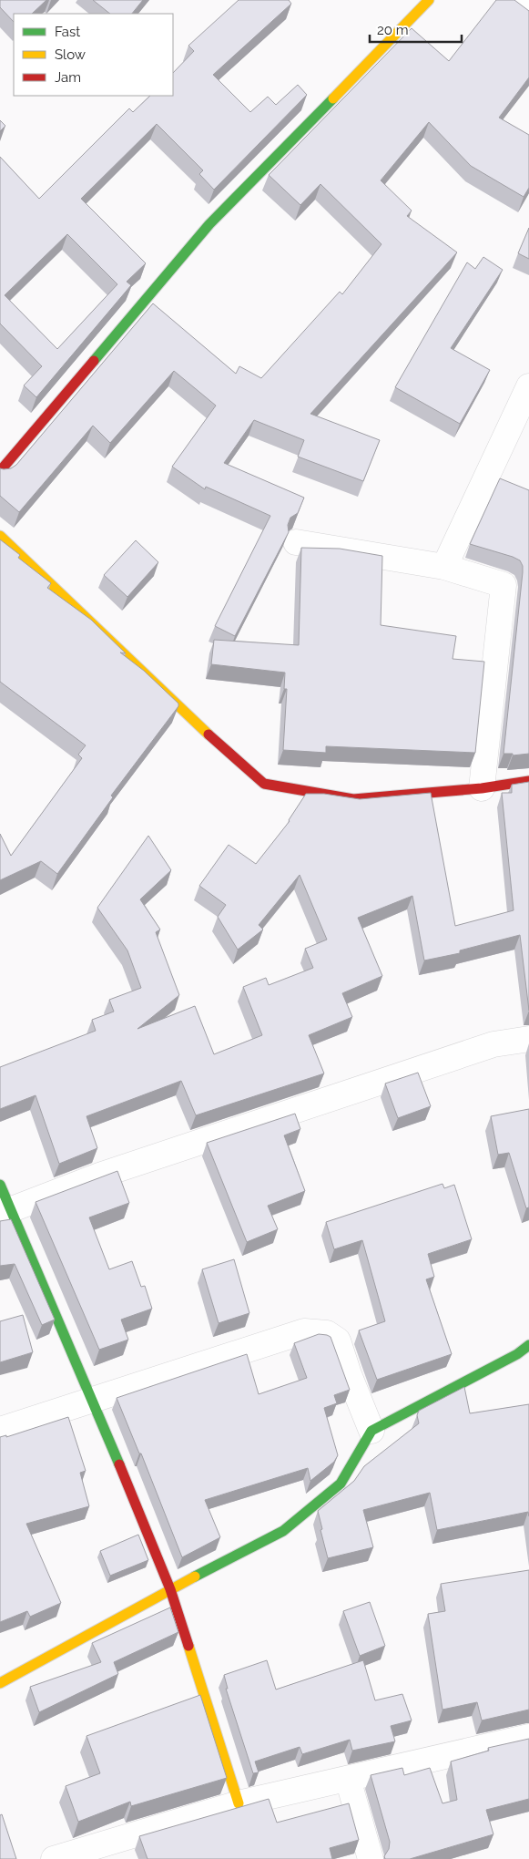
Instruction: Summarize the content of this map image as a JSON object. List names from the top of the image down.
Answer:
{
  "legend": ["Fast", "Slow", "Jam"],
  "scale_bar": "20 m"
}
